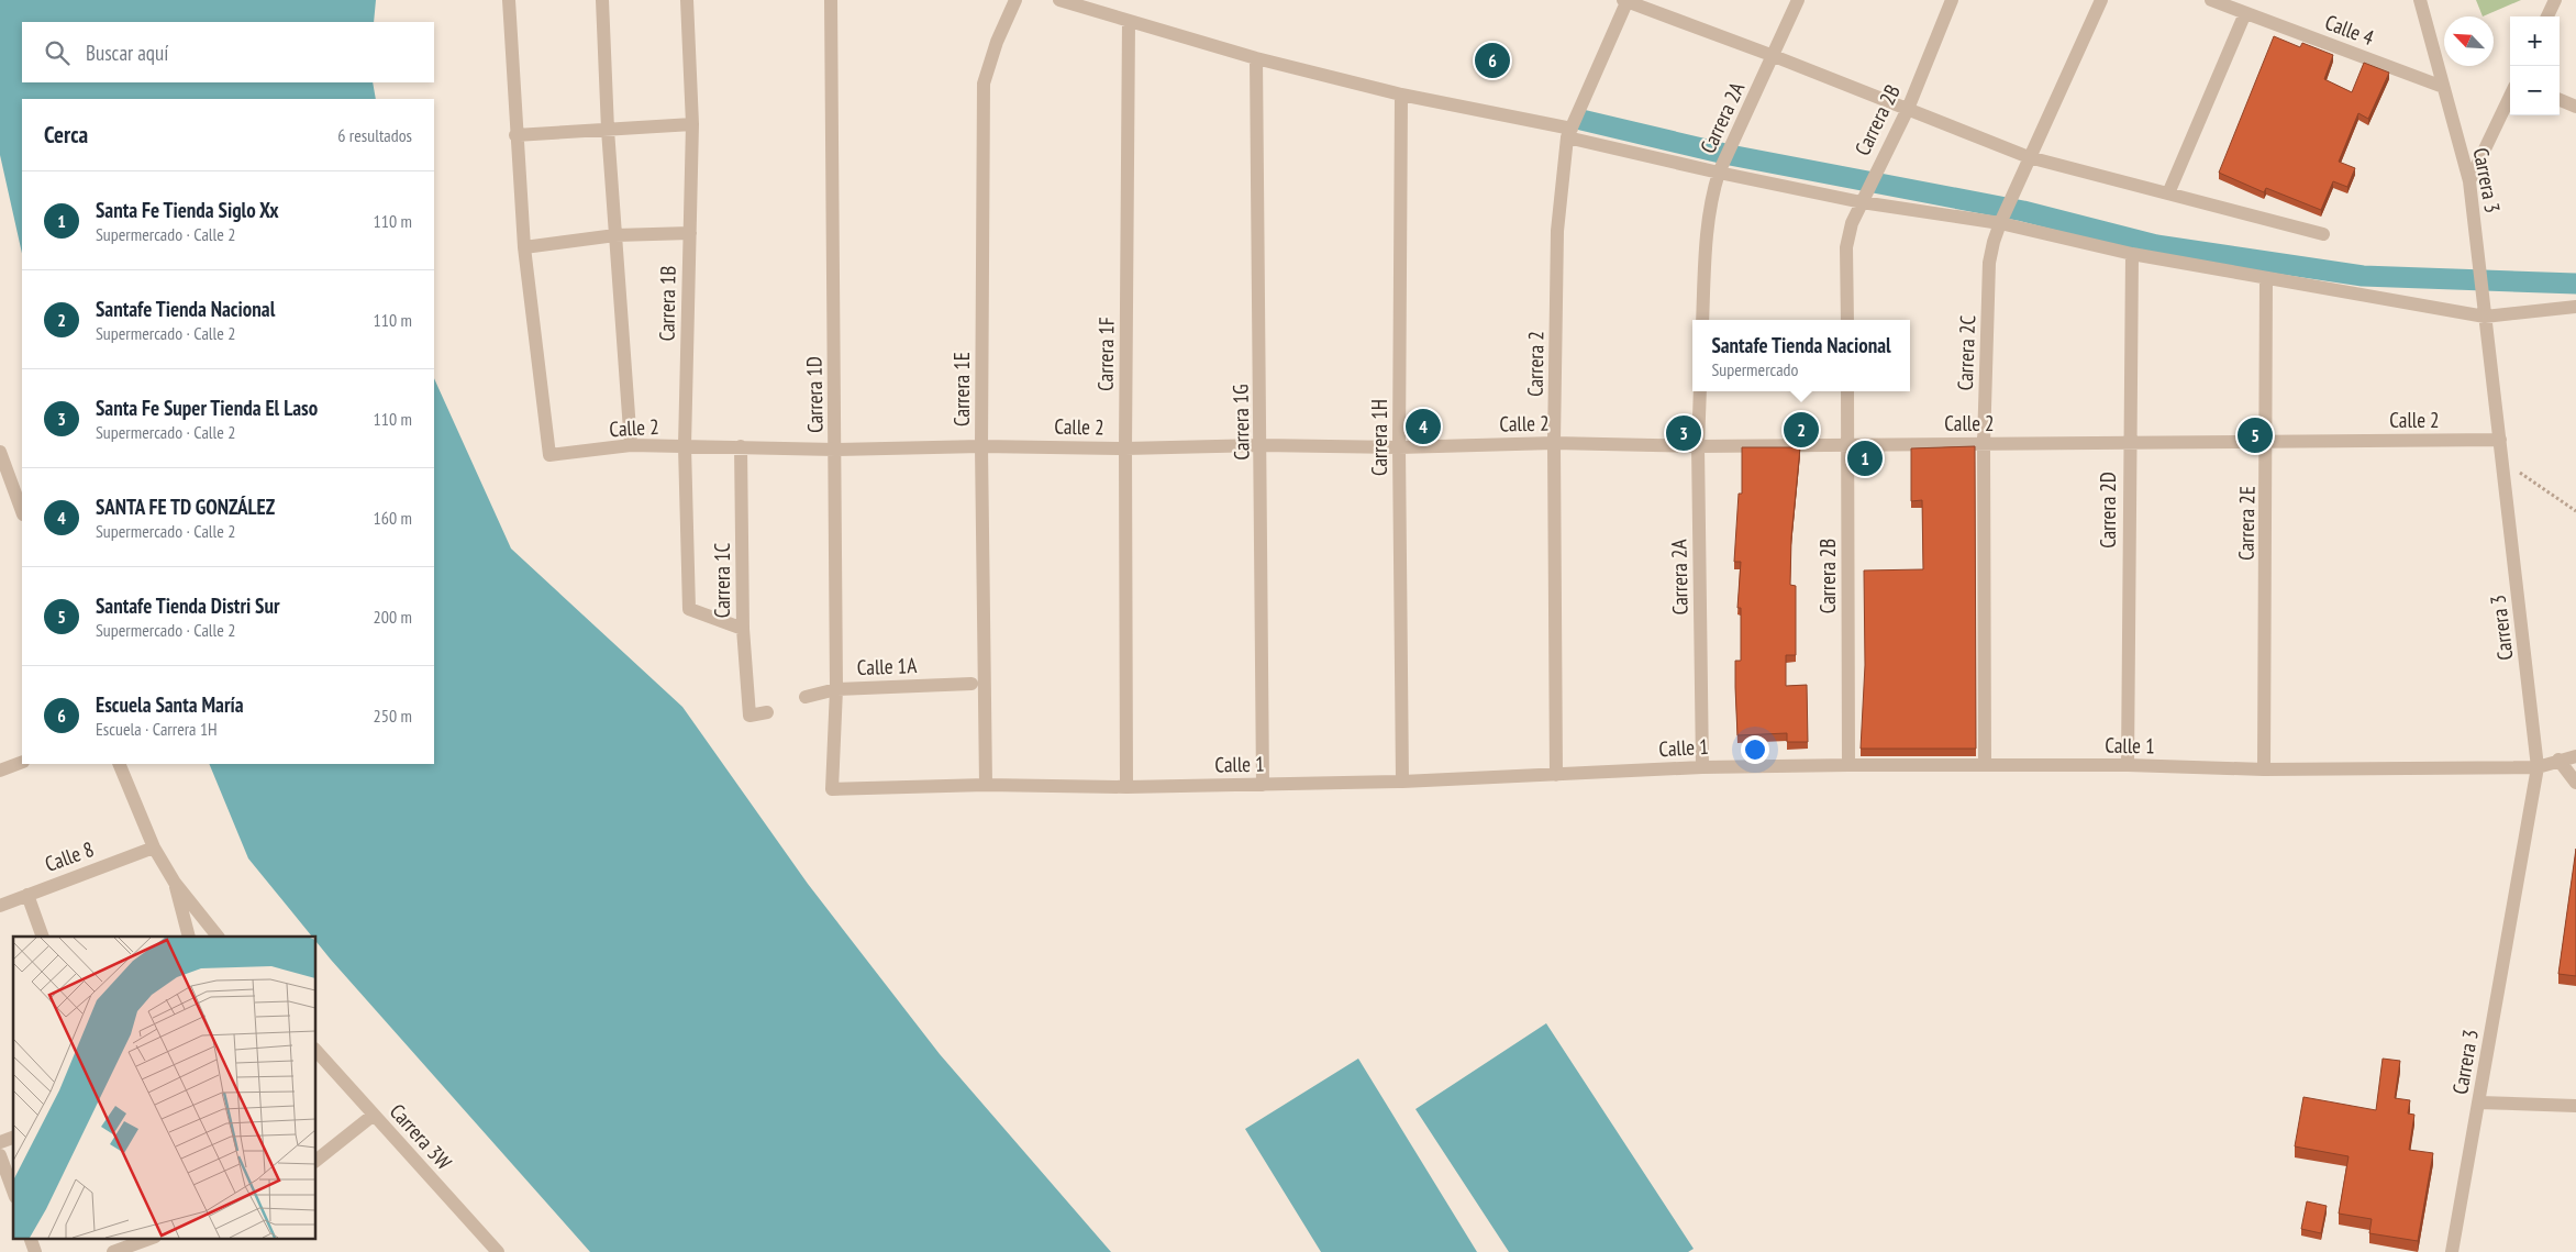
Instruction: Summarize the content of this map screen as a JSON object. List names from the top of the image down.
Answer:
{
  "streets": {
    "street": [
      "Calle 4",
      "Carrera 2A",
      "Carrera 2B",
      "Carrera 3",
      "Carrera 1B",
      "Carrera 2C",
      "Carrera 1F",
      "Carrera 2",
      "Carrera 1E",
      "Carrera 1D",
      "Calle 2",
      "Carrera 1G",
      "Carrera 1H",
      "Carrera 2D",
      "Carrera 2E",
      "Carrera 1C",
      "Calle 1A",
      "Calle 1",
      "Calle 8",
      "Carrera 3W"
    ]
  },
  "crossings": [
    ["Calle 4", "Carrera 3"],
    ["Carrera 2A", "Calle 2"],
    ["Carrera 2A", "Calle 1"],
    ["Carrera 2B", "Calle 2"],
    ["Carrera 2B", "Calle 1"],
    ["Carrera 3", "Calle 2"],
    ["Carrera 3", "Calle 1"],
    ["Carrera 1B", "Calle 2"],
    ["Carrera 1B", "Carrera 1C"],
    ["Carrera 2C", "Calle 2"],
    ["Carrera 2C", "Calle 1"],
    ["Carrera 1F", "Calle 2"],
    ["Carrera 1F", "Calle 1"],
    ["Carrera 2", "Calle 2"],
    ["Carrera 2", "Calle 1"],
    ["Carrera 1E", "Calle 2"],
    ["Carrera 1E", "Calle 1"],
    ["Carrera 1D", "Calle 2"],
    ["Carrera 1D", "Calle 1A"],
    ["Carrera 1D", "Calle 1"],
    ["Calle 2", "Carrera 1G"],
    ["Calle 2", "Carrera 1H"],
    ["Calle 2", "Carrera 2D"],
    ["Calle 2", "Carrera 2E"],
    ["Calle 2", "Carrera 1C"],
    ["Carrera 1G", "Calle 1"],
    ["Carrera 1H", "Calle 1"],
    ["Carrera 2D", "Calle 1"],
    ["Carrera 2E", "Calle 1"]
  ],
  "north": "top left",
  "page": {
    "map_buttons": ["+", "−"],
    "search": "Buscar aquí",
    "pins": [
      "6",
      "4",
      "2",
      "3",
      "5",
      "1"
    ],
    "heading": ["Cerca", "6 resultados"],
    "list": [
      {
        "mark": "1",
        "name": "Santa Fe Tienda Siglo Xx",
        "note": "Supermercado · Calle 2",
        "value": "110 m"
      },
      {
        "mark": "2",
        "name": "Santafe Tienda Nacional",
        "note": "Supermercado · Calle 2",
        "value": "110 m"
      },
      {
        "mark": "3",
        "name": "Santa Fe Super Tienda El Laso",
        "note": "Supermercado · Calle 2",
        "value": "110 m"
      },
      {
        "mark": "4",
        "name": "SANTA FE TD GONZÁLEZ",
        "note": "Supermercado · Calle 2",
        "value": "160 m"
      },
      {
        "mark": "5",
        "name": "Santafe Tienda Distri Sur",
        "note": "Supermercado · Calle 2",
        "value": "200 m"
      },
      {
        "mark": "6",
        "name": "Escuela Santa María",
        "note": "Escuela · Carrera 1H",
        "value": "250 m"
      }
    ],
    "popup": ["Santafe Tienda Nacional", "Supermercado"]
  }
}
